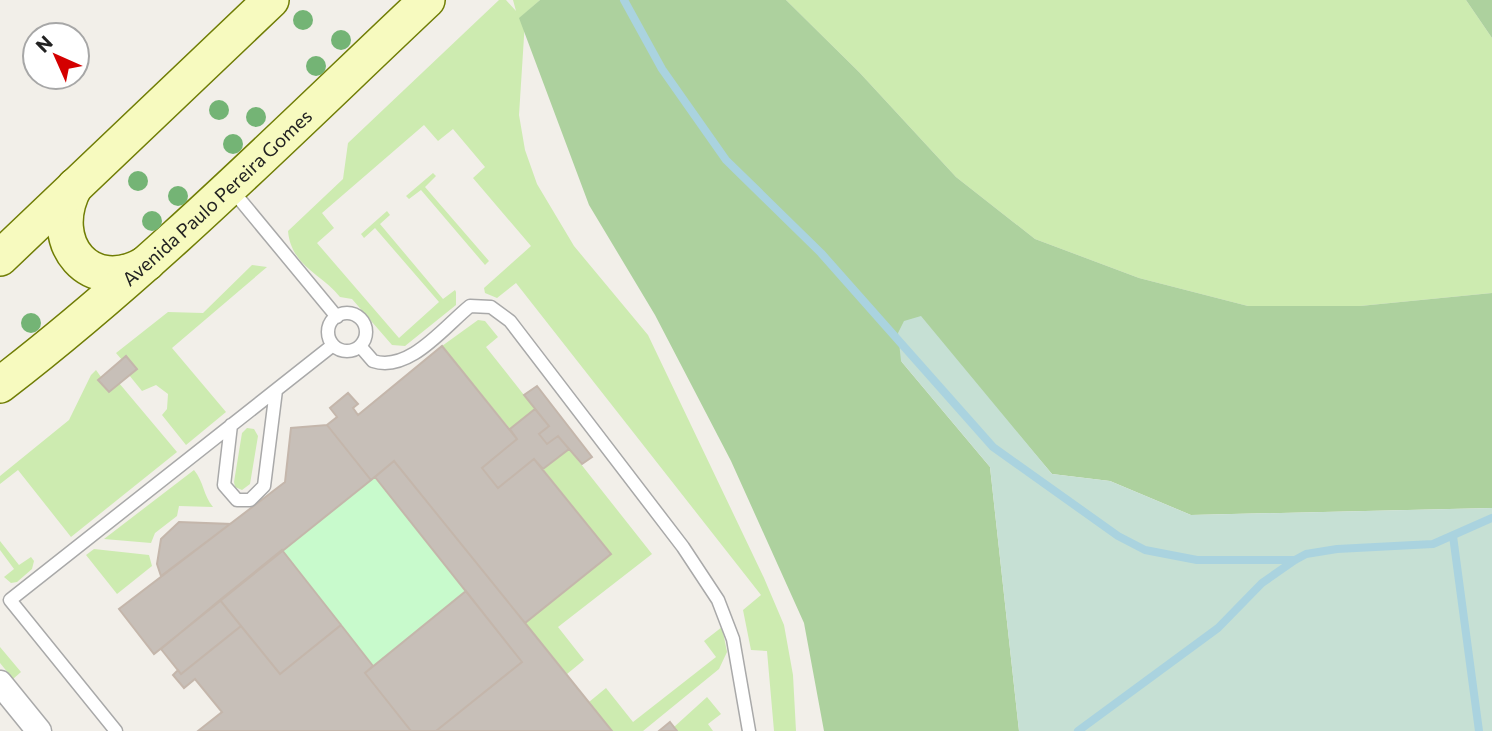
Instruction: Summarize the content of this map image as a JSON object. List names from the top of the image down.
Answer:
{
  "streets": {
    "main road": ["Avenida Paulo Pereira Gomes"]
  },
  "north": "top left"
}
